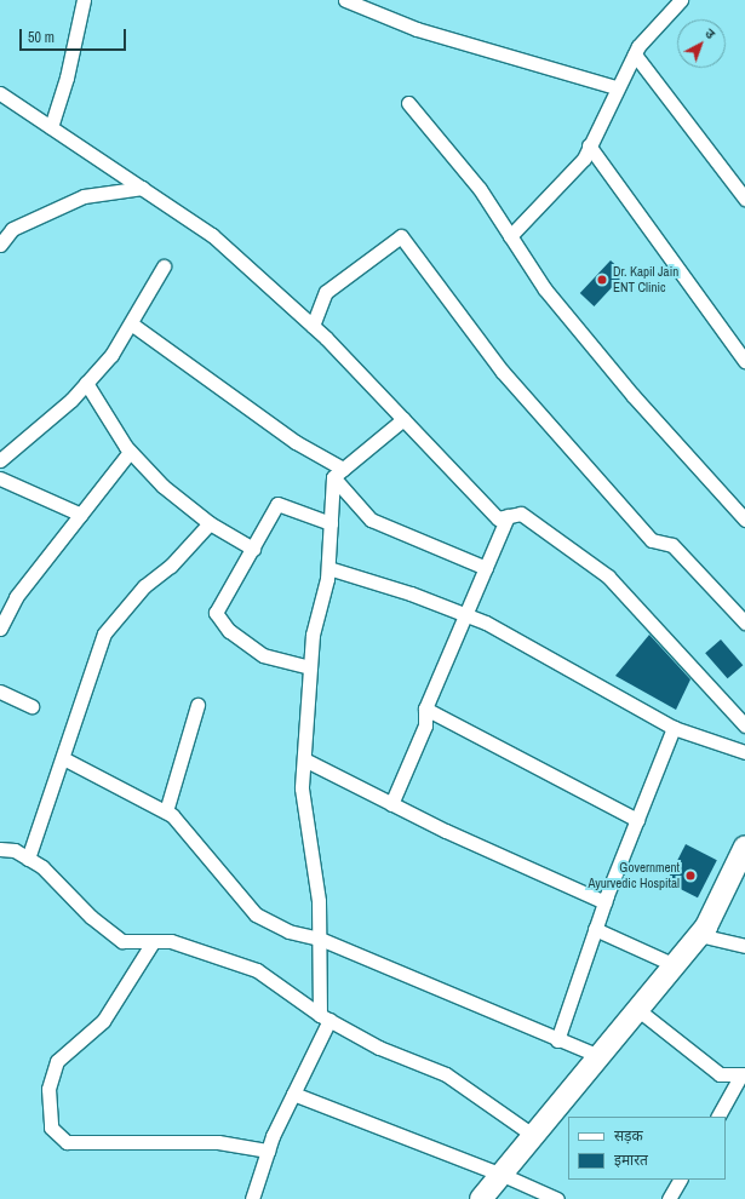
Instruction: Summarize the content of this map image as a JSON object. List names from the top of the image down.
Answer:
{
  "places": ["Dr. Kapil Jain ENT Clinic", "Government Ayurvedic Hospital"],
  "legend": ["सड़क", "इमारत"],
  "scale_bar": "50 m",
  "north": "top right"
}
